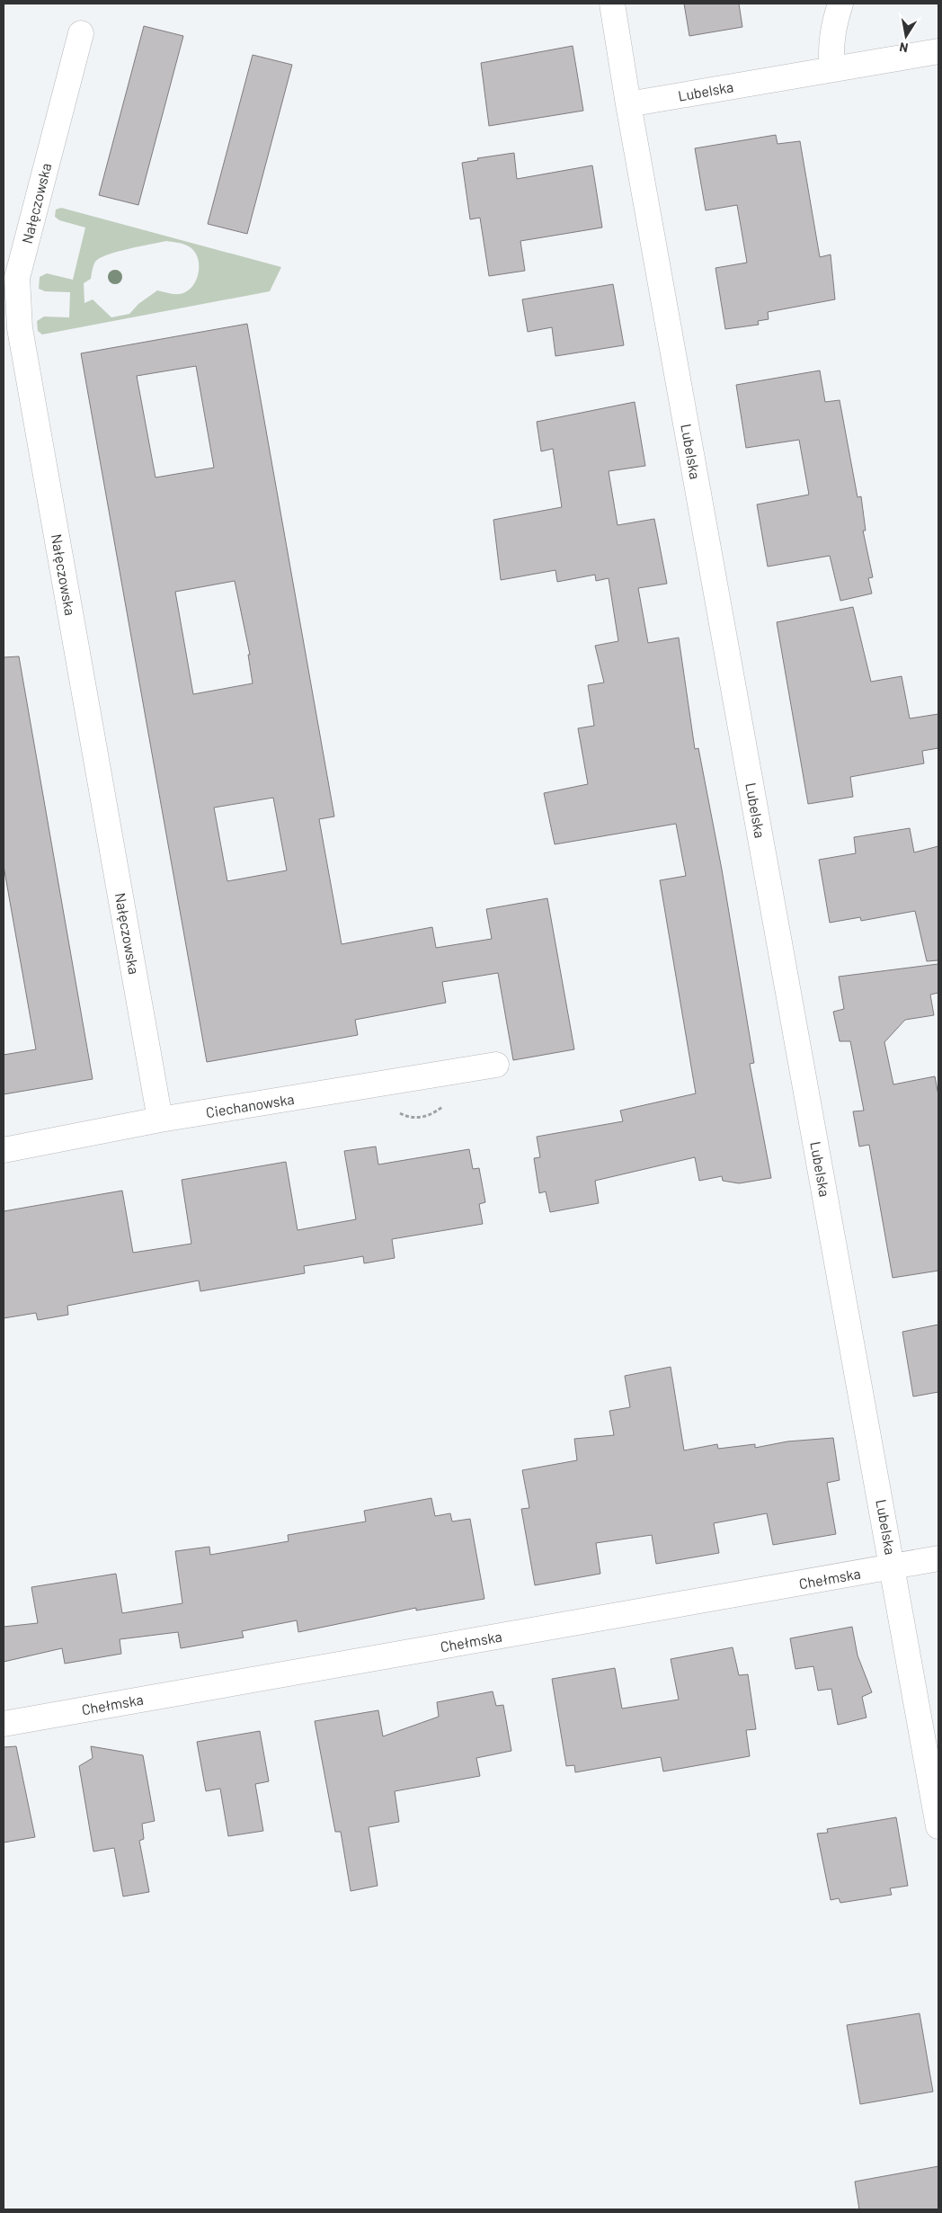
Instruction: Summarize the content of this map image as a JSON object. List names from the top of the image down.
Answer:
{
  "streets": {
    "street": [
      "Lubelska",
      "Nałęczowska",
      "Ciechanowska",
      "Chełmska"
    ]
  },
  "crossings": [
    ["Lubelska", "Chełmska"],
    ["Nałęczowska", "Ciechanowska"]
  ],
  "north": "bottom"
}
